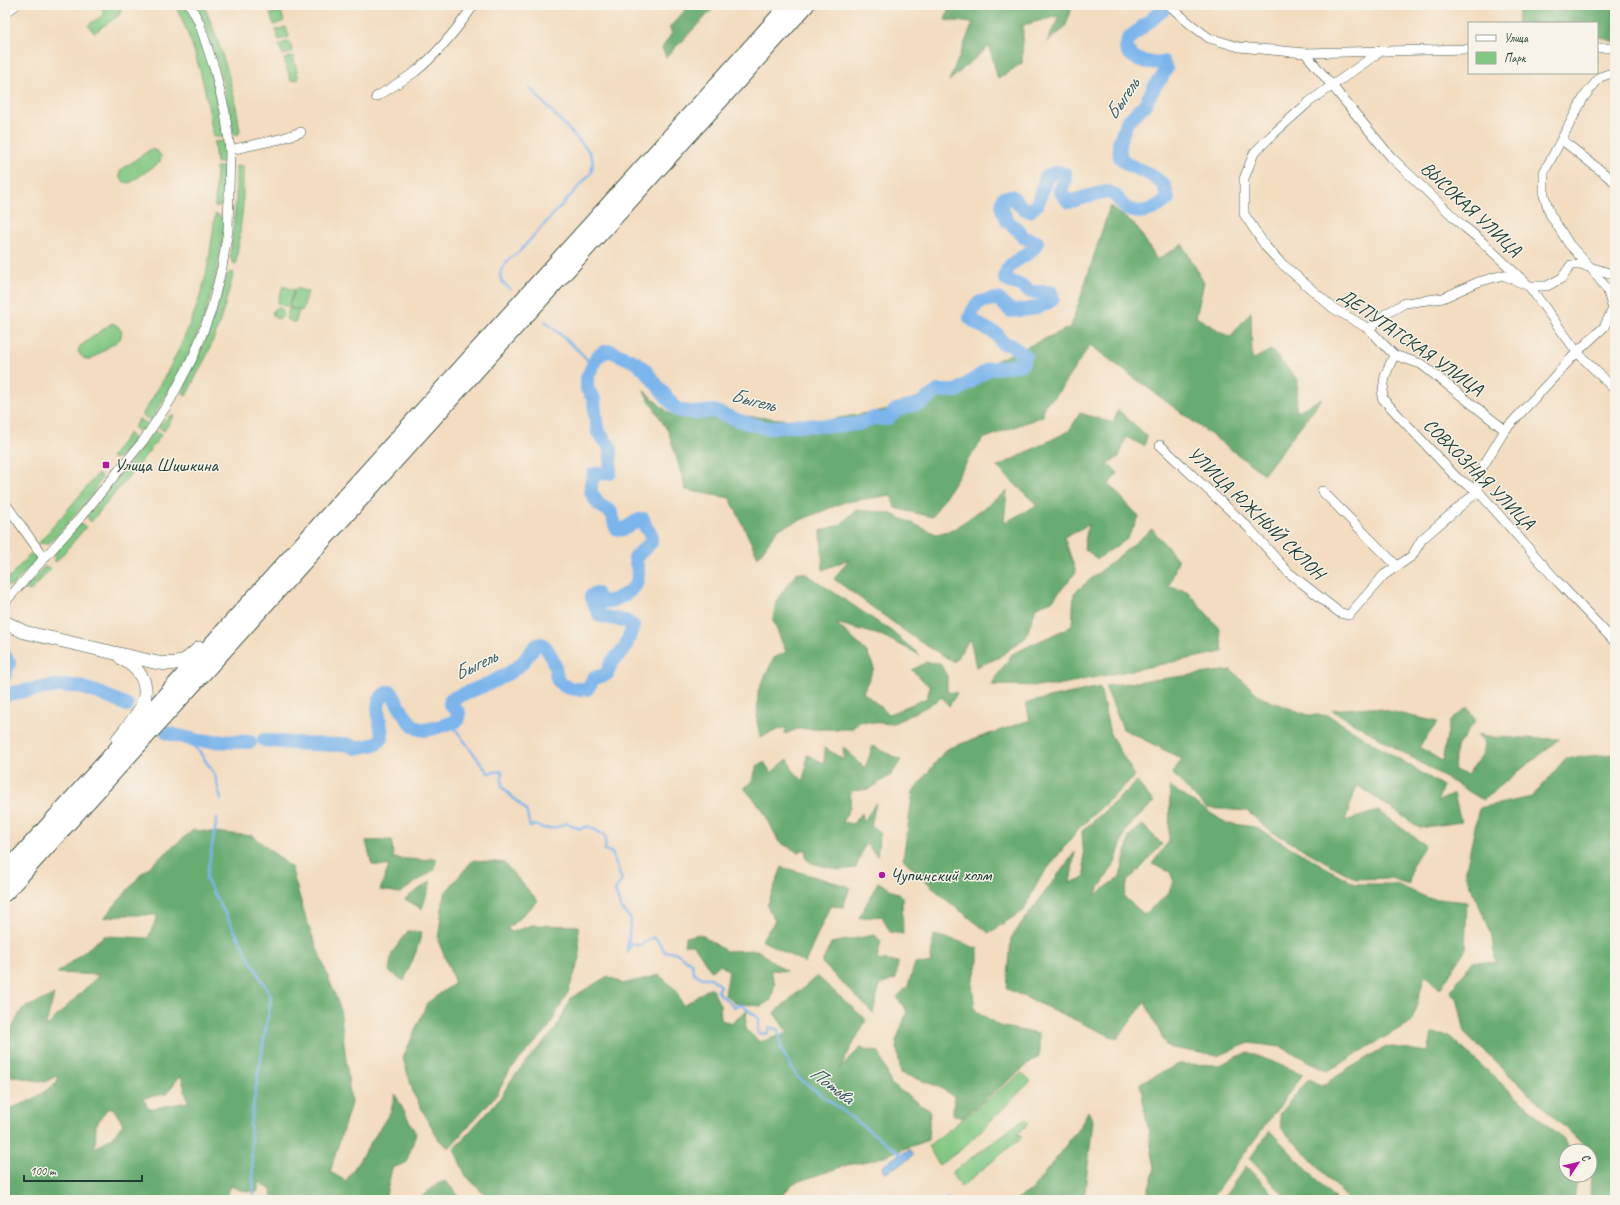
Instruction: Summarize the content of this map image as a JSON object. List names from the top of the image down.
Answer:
{
  "streets": {
    "street": [
      "ВЫСОКАЯ УЛИЦА",
      "ДЕПУТАТСКАЯ УЛИЦА",
      "СОВХОЗНАЯ УЛИЦА",
      "УЛИЦА ЮЖНЫЙ СКЛОН"
    ]
  },
  "crossings": [
    ["ВЫСОКАЯ УЛИЦА", "ДЕПУТАТСКАЯ УЛИЦА"],
    ["ДЕПУТАТСКАЯ УЛИЦА", "СОВХОЗНАЯ УЛИЦА"]
  ],
  "water": ["Быгель", "Потьва"],
  "places": {
    "transit": ["Улица Шишкина"],
    "other": ["Чупинский холм"]
  },
  "legend": ["Улица", "Парк"],
  "scale_bar": "100 m",
  "north": "top right"
}
